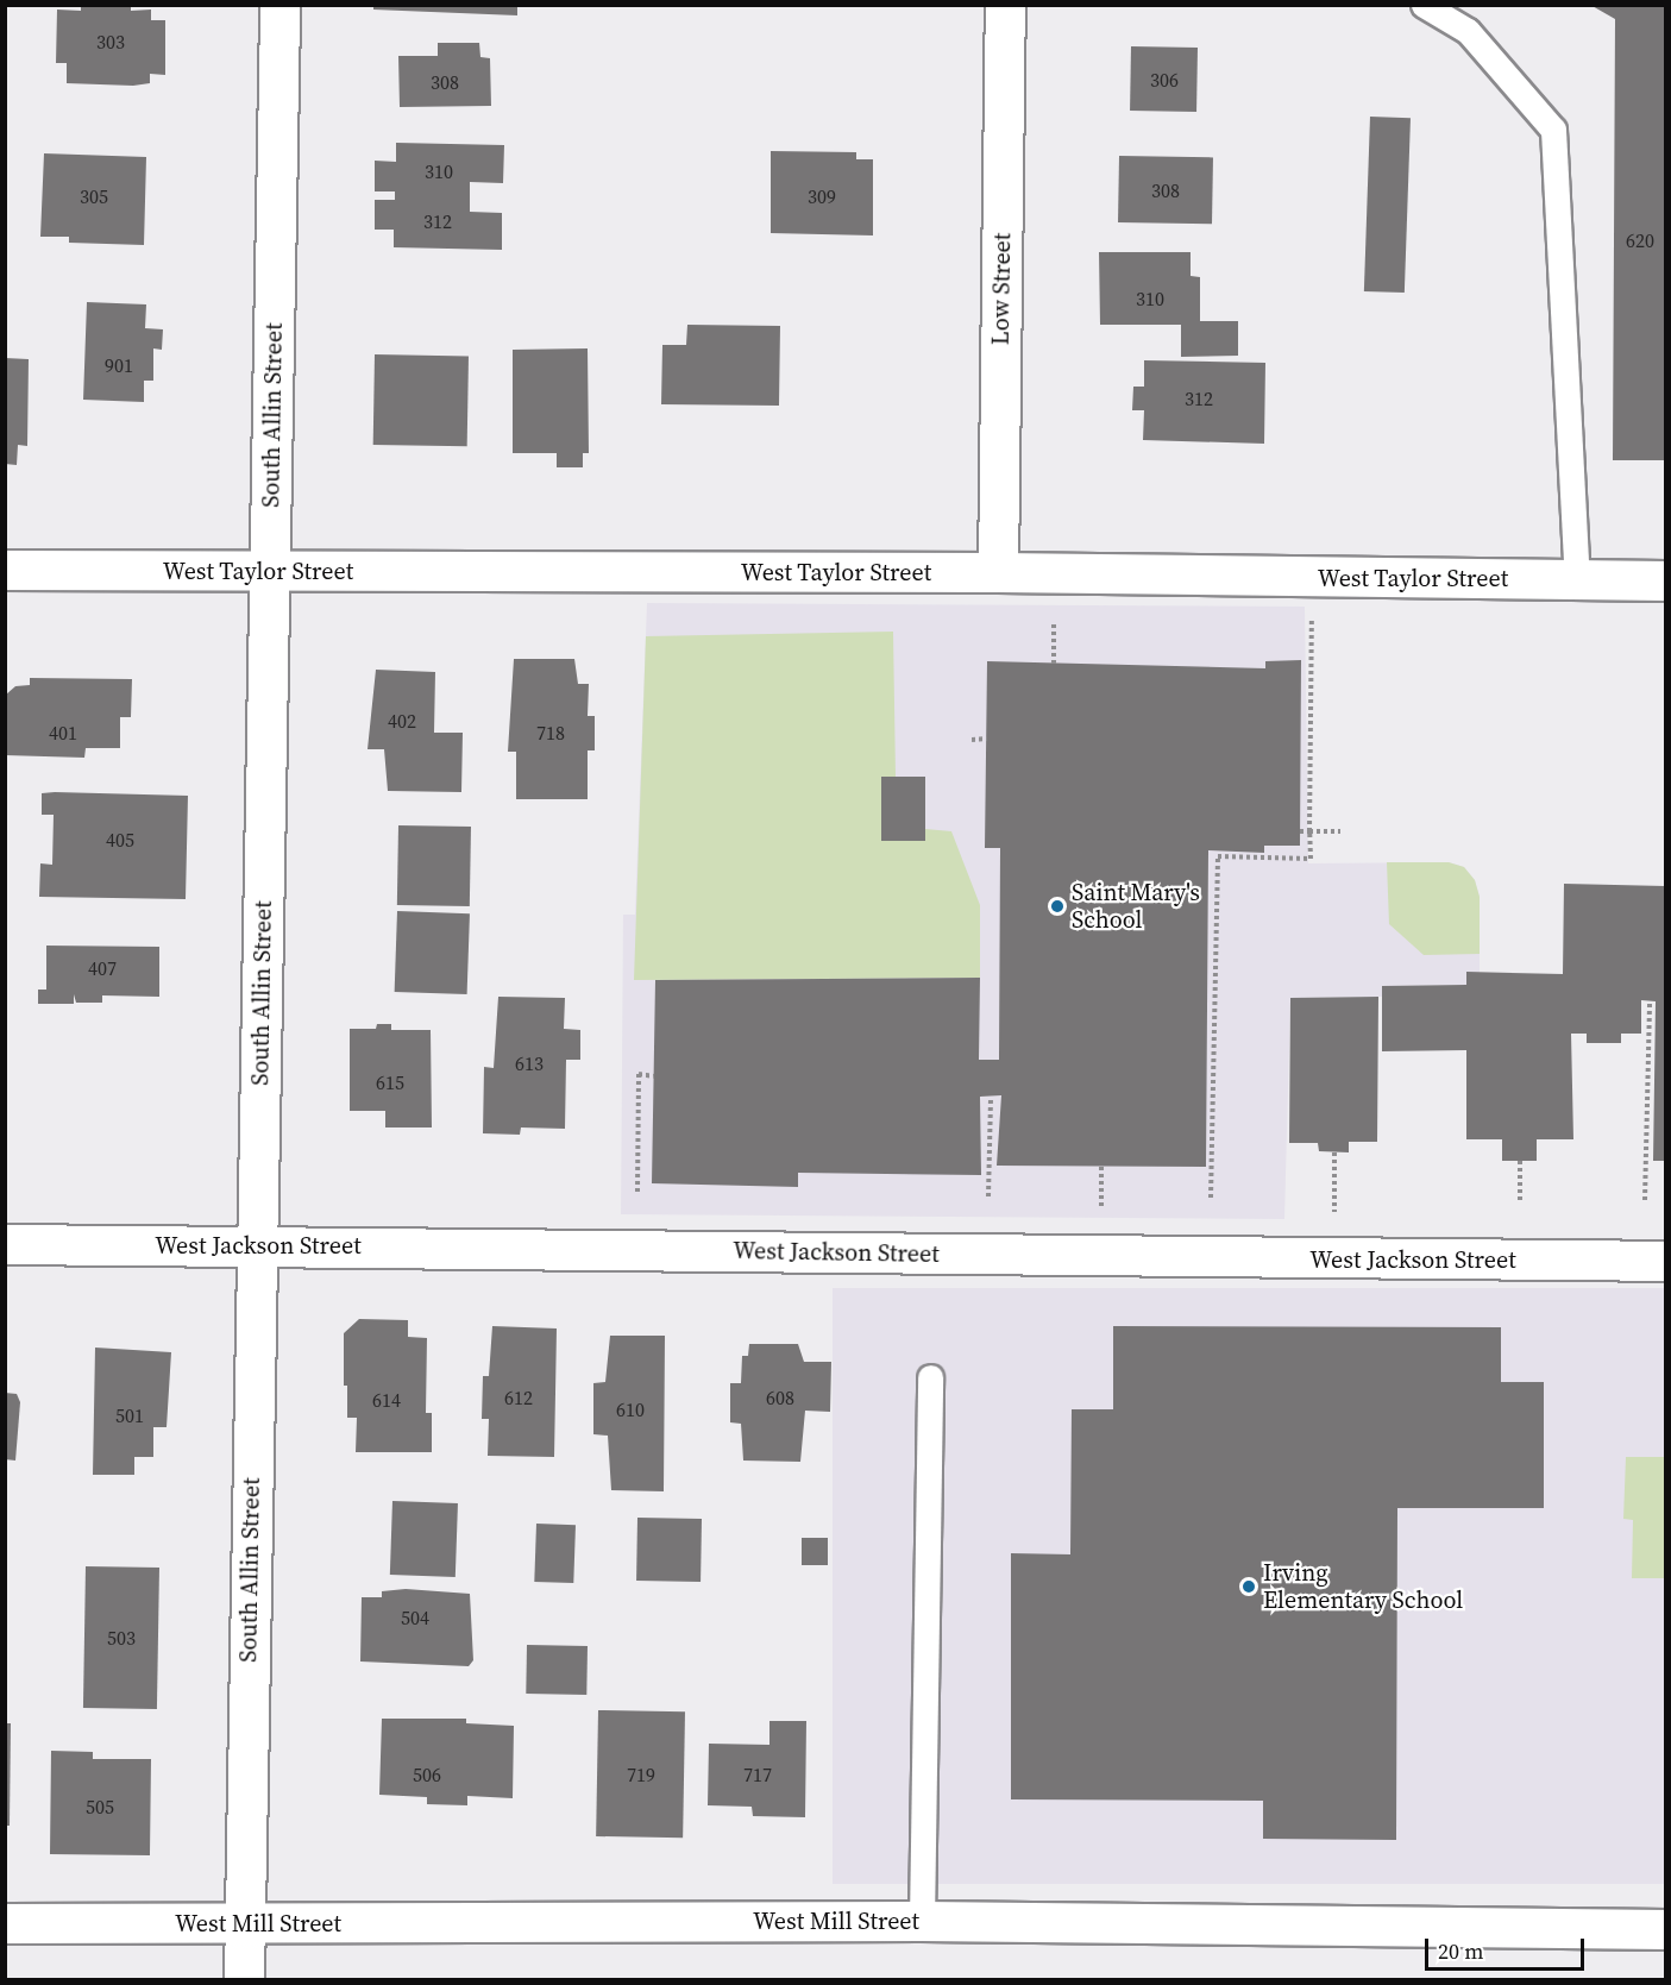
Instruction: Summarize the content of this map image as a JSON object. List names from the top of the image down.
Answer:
{
  "streets": {
    "street": [
      "Low Street",
      "South Allin Street",
      "West Taylor Street",
      "West Jackson Street",
      "West Mill Street"
    ]
  },
  "crossings": [
    ["Low Street", "West Taylor Street"],
    ["South Allin Street", "West Taylor Street"],
    ["South Allin Street", "West Jackson Street"],
    ["South Allin Street", "West Mill Street"]
  ],
  "places": ["Saint Mary's School", "Irving Elementary School"],
  "house_numbers": [
    "303",
    "306",
    "308",
    "310",
    "308",
    "305",
    "309",
    "312",
    "620",
    "310",
    "901",
    "312",
    "402",
    "401",
    "718",
    "405",
    "407",
    "613",
    "615",
    "612",
    "608",
    "614",
    "610",
    "501",
    "504",
    "503",
    "506",
    "719",
    "717",
    "505"
  ],
  "scale_bar": "20 m"
}
